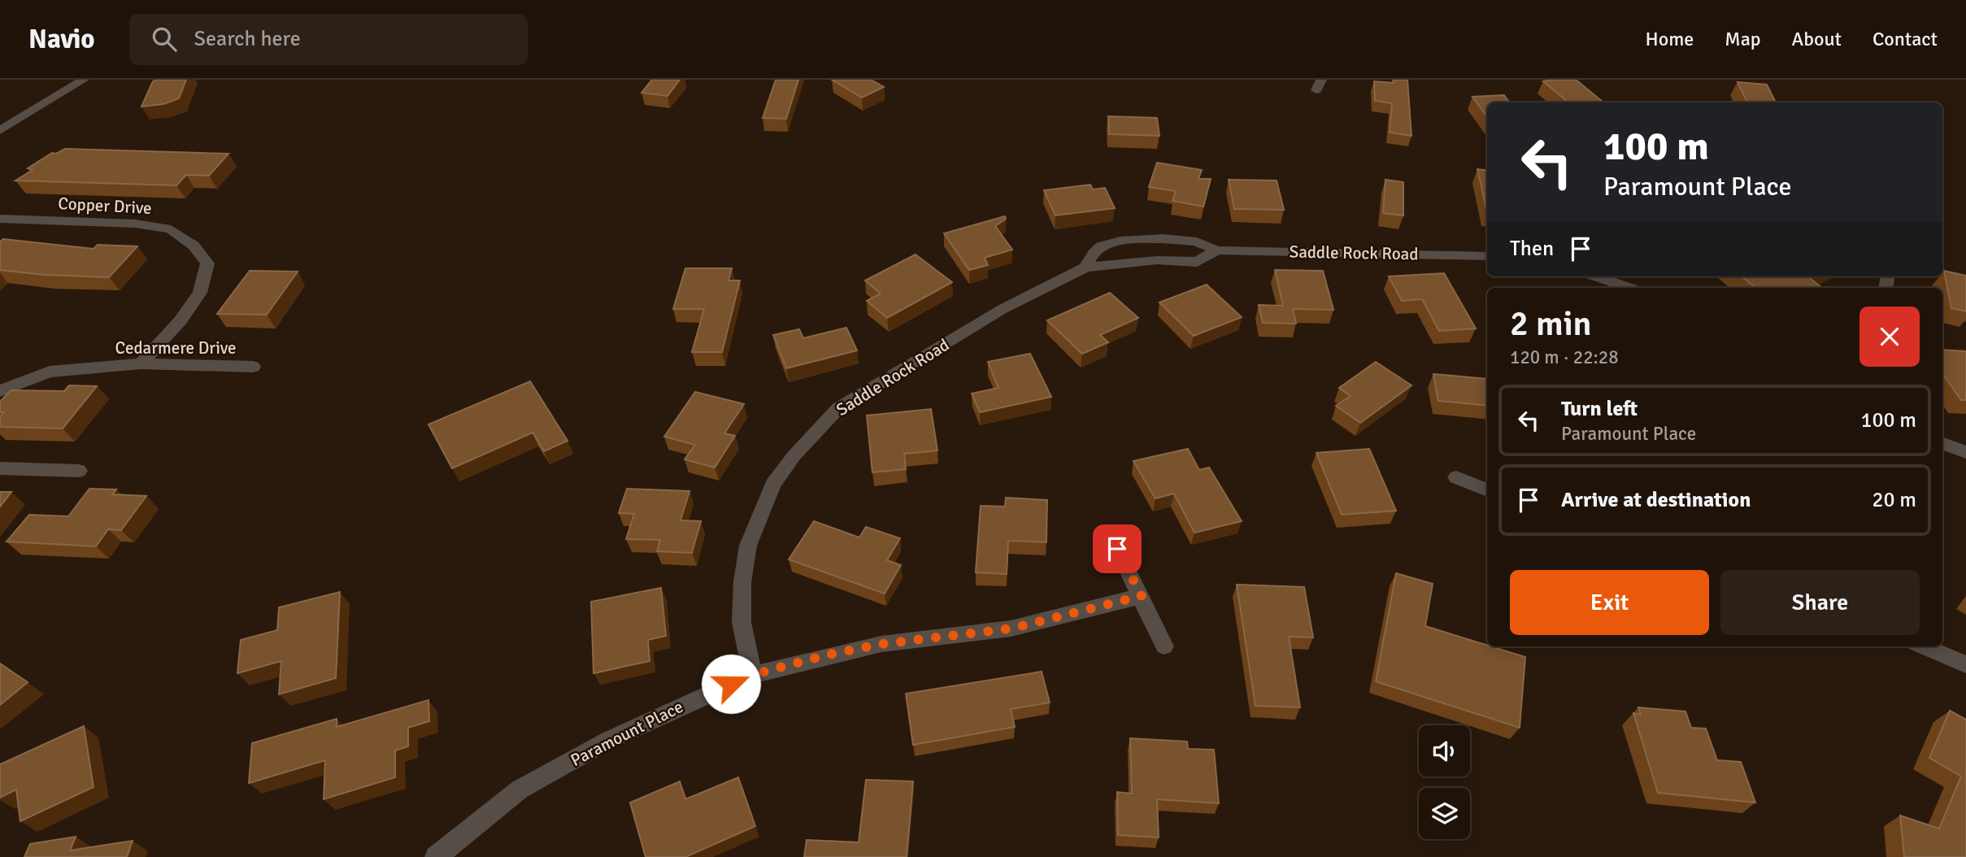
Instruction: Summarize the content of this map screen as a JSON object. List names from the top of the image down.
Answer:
{
  "streets": {
    "street": [
      "Copper Drive",
      "Saddle Rock Road",
      "Cedarmere Drive",
      "Paramount Place"
    ]
  },
  "crossings": [
    ["Copper Drive", "Cedarmere Drive"],
    ["Saddle Rock Road", "Paramount Place"]
  ],
  "page": {
    "header": "Navio",
    "search": "Search here",
    "nav": [
      "Home",
      "Map",
      "About",
      "Contact"
    ],
    "turn": ["100 m", "Paramount Place"],
    "then": "Then",
    "heading": ["2 min", "120 m · 22:28"],
    "list": [
      {
        "name": "Turn left",
        "note": "Paramount Place",
        "value": "100 m"
      },
      {
        "name": "Arrive at destination",
        "value": "20 m"
      }
    ],
    "buttons": ["Exit", "Share"]
  }
}
